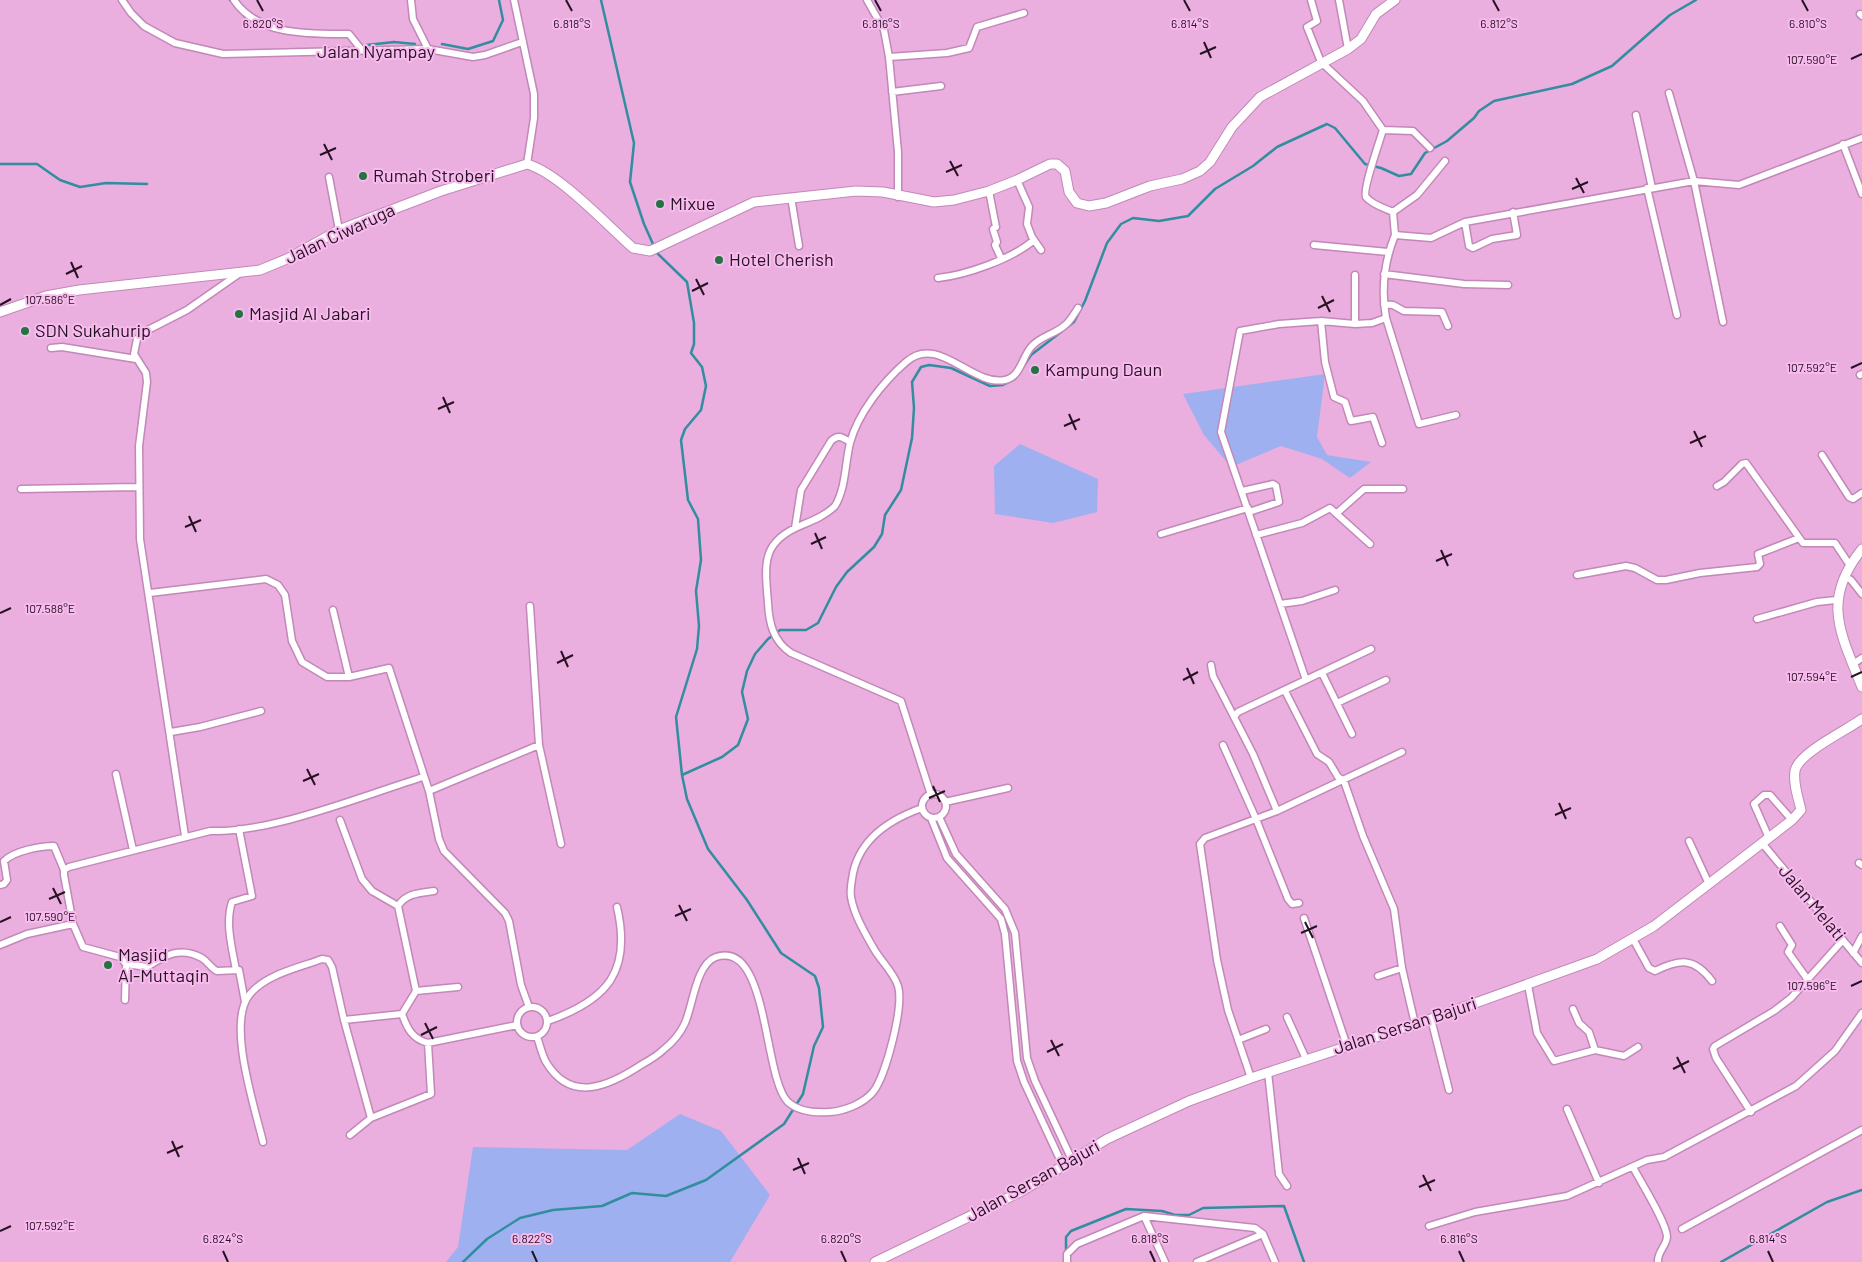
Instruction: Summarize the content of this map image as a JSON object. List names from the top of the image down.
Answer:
{
  "streets": {
    "street": [
      "Jalan Nyampay",
      "Jalan Ciwaruga",
      "Jalan Melati",
      "Jalan Sersan Bajuri"
    ]
  },
  "crossings": [
    ["Jalan Melati", "Jalan Sersan Bajuri"]
  ],
  "places": [
    "Rumah Stroberi",
    "Mixue",
    "Hotel Cherish",
    "Masjid Al Jabari",
    "SDN Sukahurip",
    "Kampung Daun",
    "Masjid Al-Muttaqin"
  ],
  "coordinates": [
    "6.820°S",
    "6.818°S",
    "6.816°S",
    "6.814°S",
    "6.812°S",
    "6.810°S",
    "107.590°E",
    "107.586°E",
    "107.592°E",
    "107.588°E",
    "107.594°E",
    "107.596°E",
    "6.824°S",
    "6.822°S"
  ]
}
